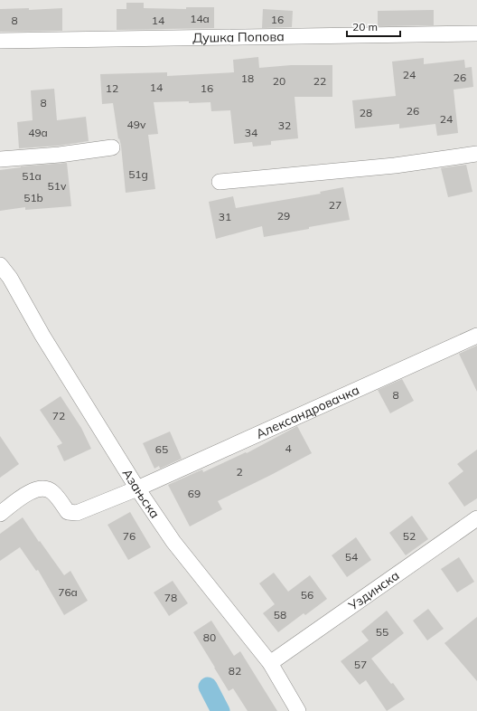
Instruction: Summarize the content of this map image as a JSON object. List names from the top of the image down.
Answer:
{
  "streets": {
    "street": [
      "Душка Попова",
      "Александровачка",
      "Азањска",
      "Уздинска"
    ]
  },
  "crossings": [
    ["Александровачка", "Азањска"],
    ["Азањска", "Уздинска"]
  ],
  "house_numbers": [
    "14a",
    "16",
    "8",
    "14",
    "24",
    "26",
    "18",
    "20",
    "22",
    "14",
    "12",
    "16",
    "8",
    "26",
    "28",
    "24",
    "49v",
    "32",
    "49a",
    "34",
    "51g",
    "51a",
    "51v",
    "51b",
    "27",
    "29",
    "31",
    "8",
    "72",
    "4",
    "65",
    "2",
    "69",
    "76",
    "52",
    "54",
    "76a",
    "56",
    "78",
    "58",
    "55",
    "80",
    "57",
    "82"
  ],
  "scale_bar": "20 m"
}
